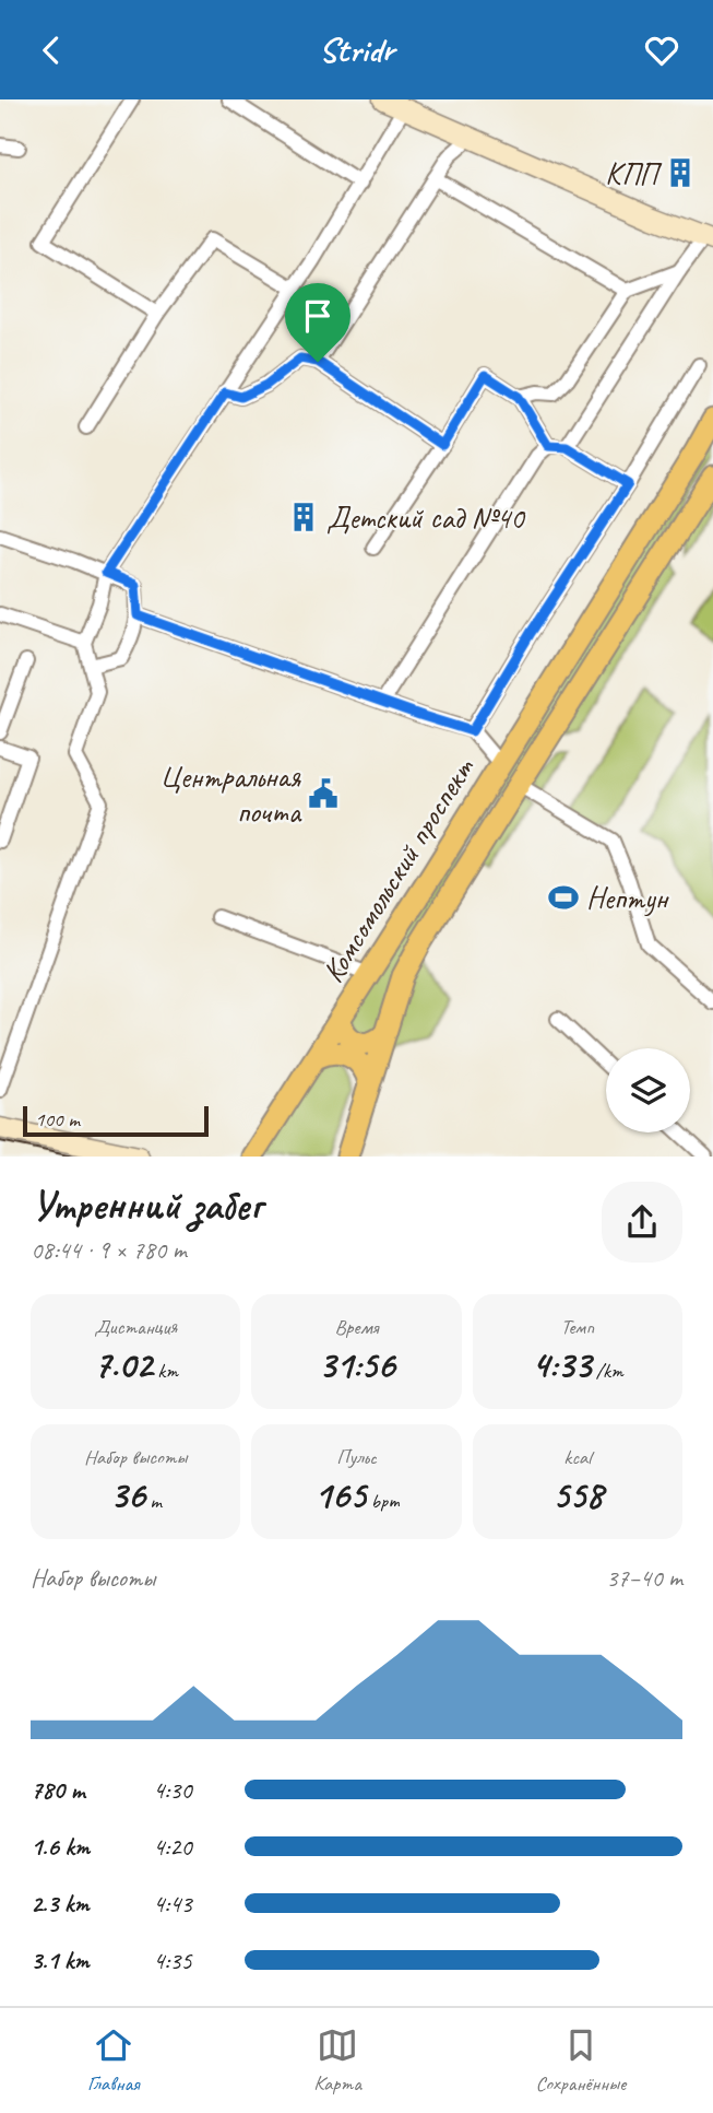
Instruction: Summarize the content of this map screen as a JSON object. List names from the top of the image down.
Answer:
{
  "streets": {
    "main road": ["Комсомольский проспект"]
  },
  "places": {
    "building": ["КПП", "Детский сад №40"],
    "public building": ["Центральная почта"],
    "sports": ["Нептун"]
  },
  "scale_bar": "100 m",
  "page": {
    "header": "Stridr",
    "scale": "100 m",
    "heading": ["Утренний забег", "08:44 · 9 × 780 m"],
    "stats": [
      ["Дистанция", "7.02 km"],
      ["Время", "31:56"],
      ["Темп", "4:33 /km"],
      ["Набор высоты", "36 m"],
      ["Пульс", "165 bpm"],
      ["kcal", "558"]
    ],
    "chart": ["Набор высоты", "37–40 m"],
    "list": [
      {
        "name": "780 m",
        "note": "4:30"
      },
      {
        "name": "1.6 km",
        "note": "4:20"
      },
      {
        "name": "2.3 km",
        "note": "4:43"
      },
      {
        "name": "3.1 km",
        "note": "4:35"
      }
    ],
    "tabs": ["Главная", "Карта", "Сохранённые"]
  }
}
